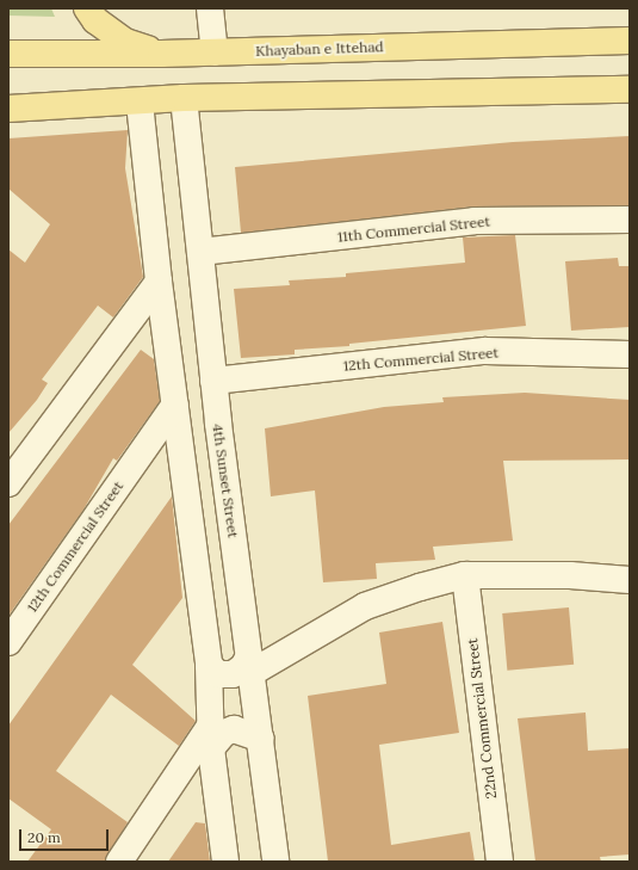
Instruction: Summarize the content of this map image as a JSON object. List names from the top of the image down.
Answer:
{
  "streets": {
    "main road": ["Khayaban e Ittehad"],
    "street": [
      "11th Commercial Street",
      "12th Commercial Street",
      "4th Sunset Street",
      "22nd Commercial Street"
    ]
  },
  "crossings": [
    ["11th Commercial Street", "4th Sunset Street"],
    ["12th Commercial Street", "4th Sunset Street"]
  ],
  "scale_bar": "20 m"
}
